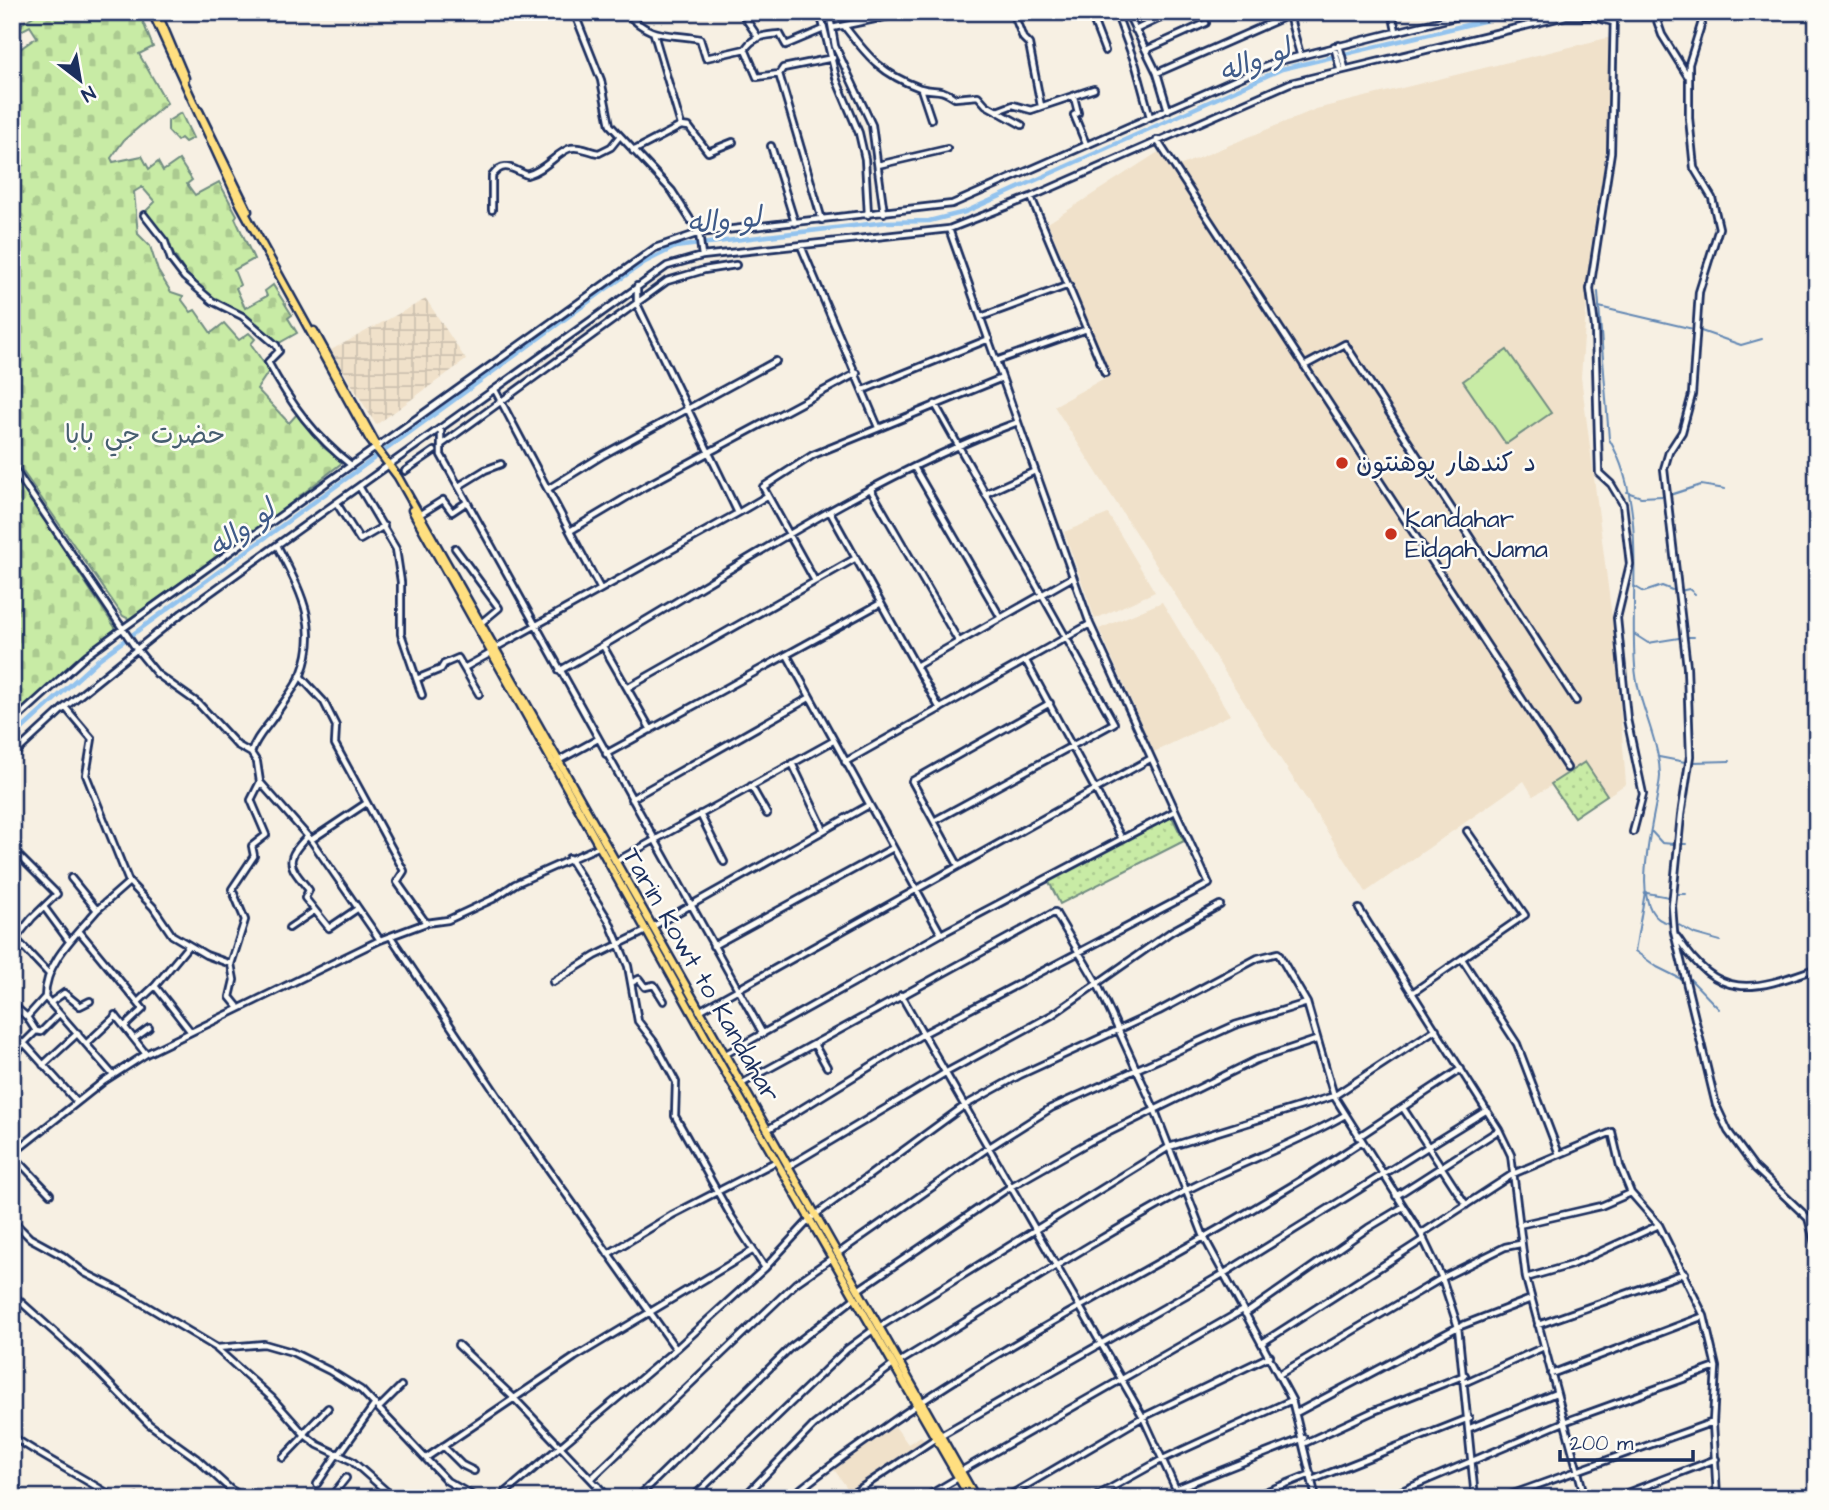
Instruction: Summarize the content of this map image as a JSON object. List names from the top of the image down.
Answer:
{
  "streets": {
    "main road": ["Tarin Kowt to Kandahar"]
  },
  "water": ["لو واله"],
  "parks": ["حضرت جي بابا"],
  "places": ["د کندهار پوهنتون", "Kandahar Eidgah Jama"],
  "scale_bar": "200 m",
  "north": "bottom right"
}
